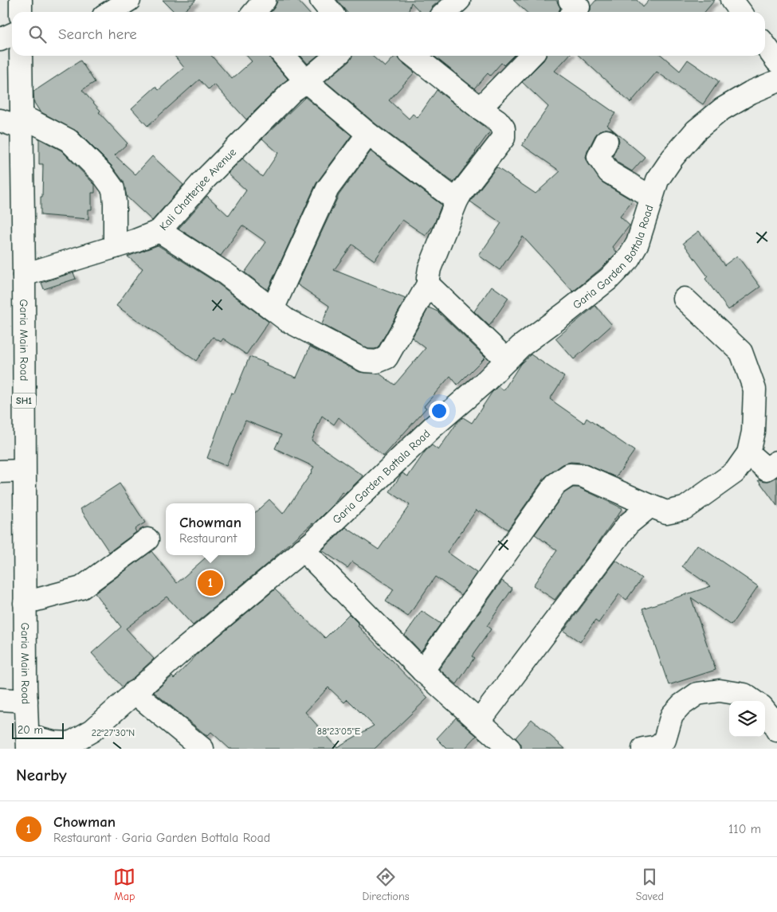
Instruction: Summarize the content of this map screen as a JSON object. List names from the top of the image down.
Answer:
{
  "streets": {
    "street": [
      "Kali Chatterjee Avenue",
      "Garia Garden Bottala Road",
      "Garia Main Road",
      "SH1"
    ]
  },
  "crossings": [
    ["Kali Chatterjee Avenue", "Garia Main Road"],
    ["Garia Garden Bottala Road", "Garia Main Road"]
  ],
  "scale_bar": "20 m",
  "page": {
    "search": "Search here",
    "popup": ["Chowman", "Restaurant"],
    "pins": "1",
    "scale": "20 m",
    "heading": "Nearby",
    "list": [
      {
        "mark": "1",
        "name": "Chowman",
        "note": "Restaurant · Garia Garden Bottala Road",
        "value": "110 m"
      }
    ],
    "nav": ["Map", "Directions", "Saved"]
  },
  "coordinates": ["88°23'05\"E", "22°27'30\"N"]
}
